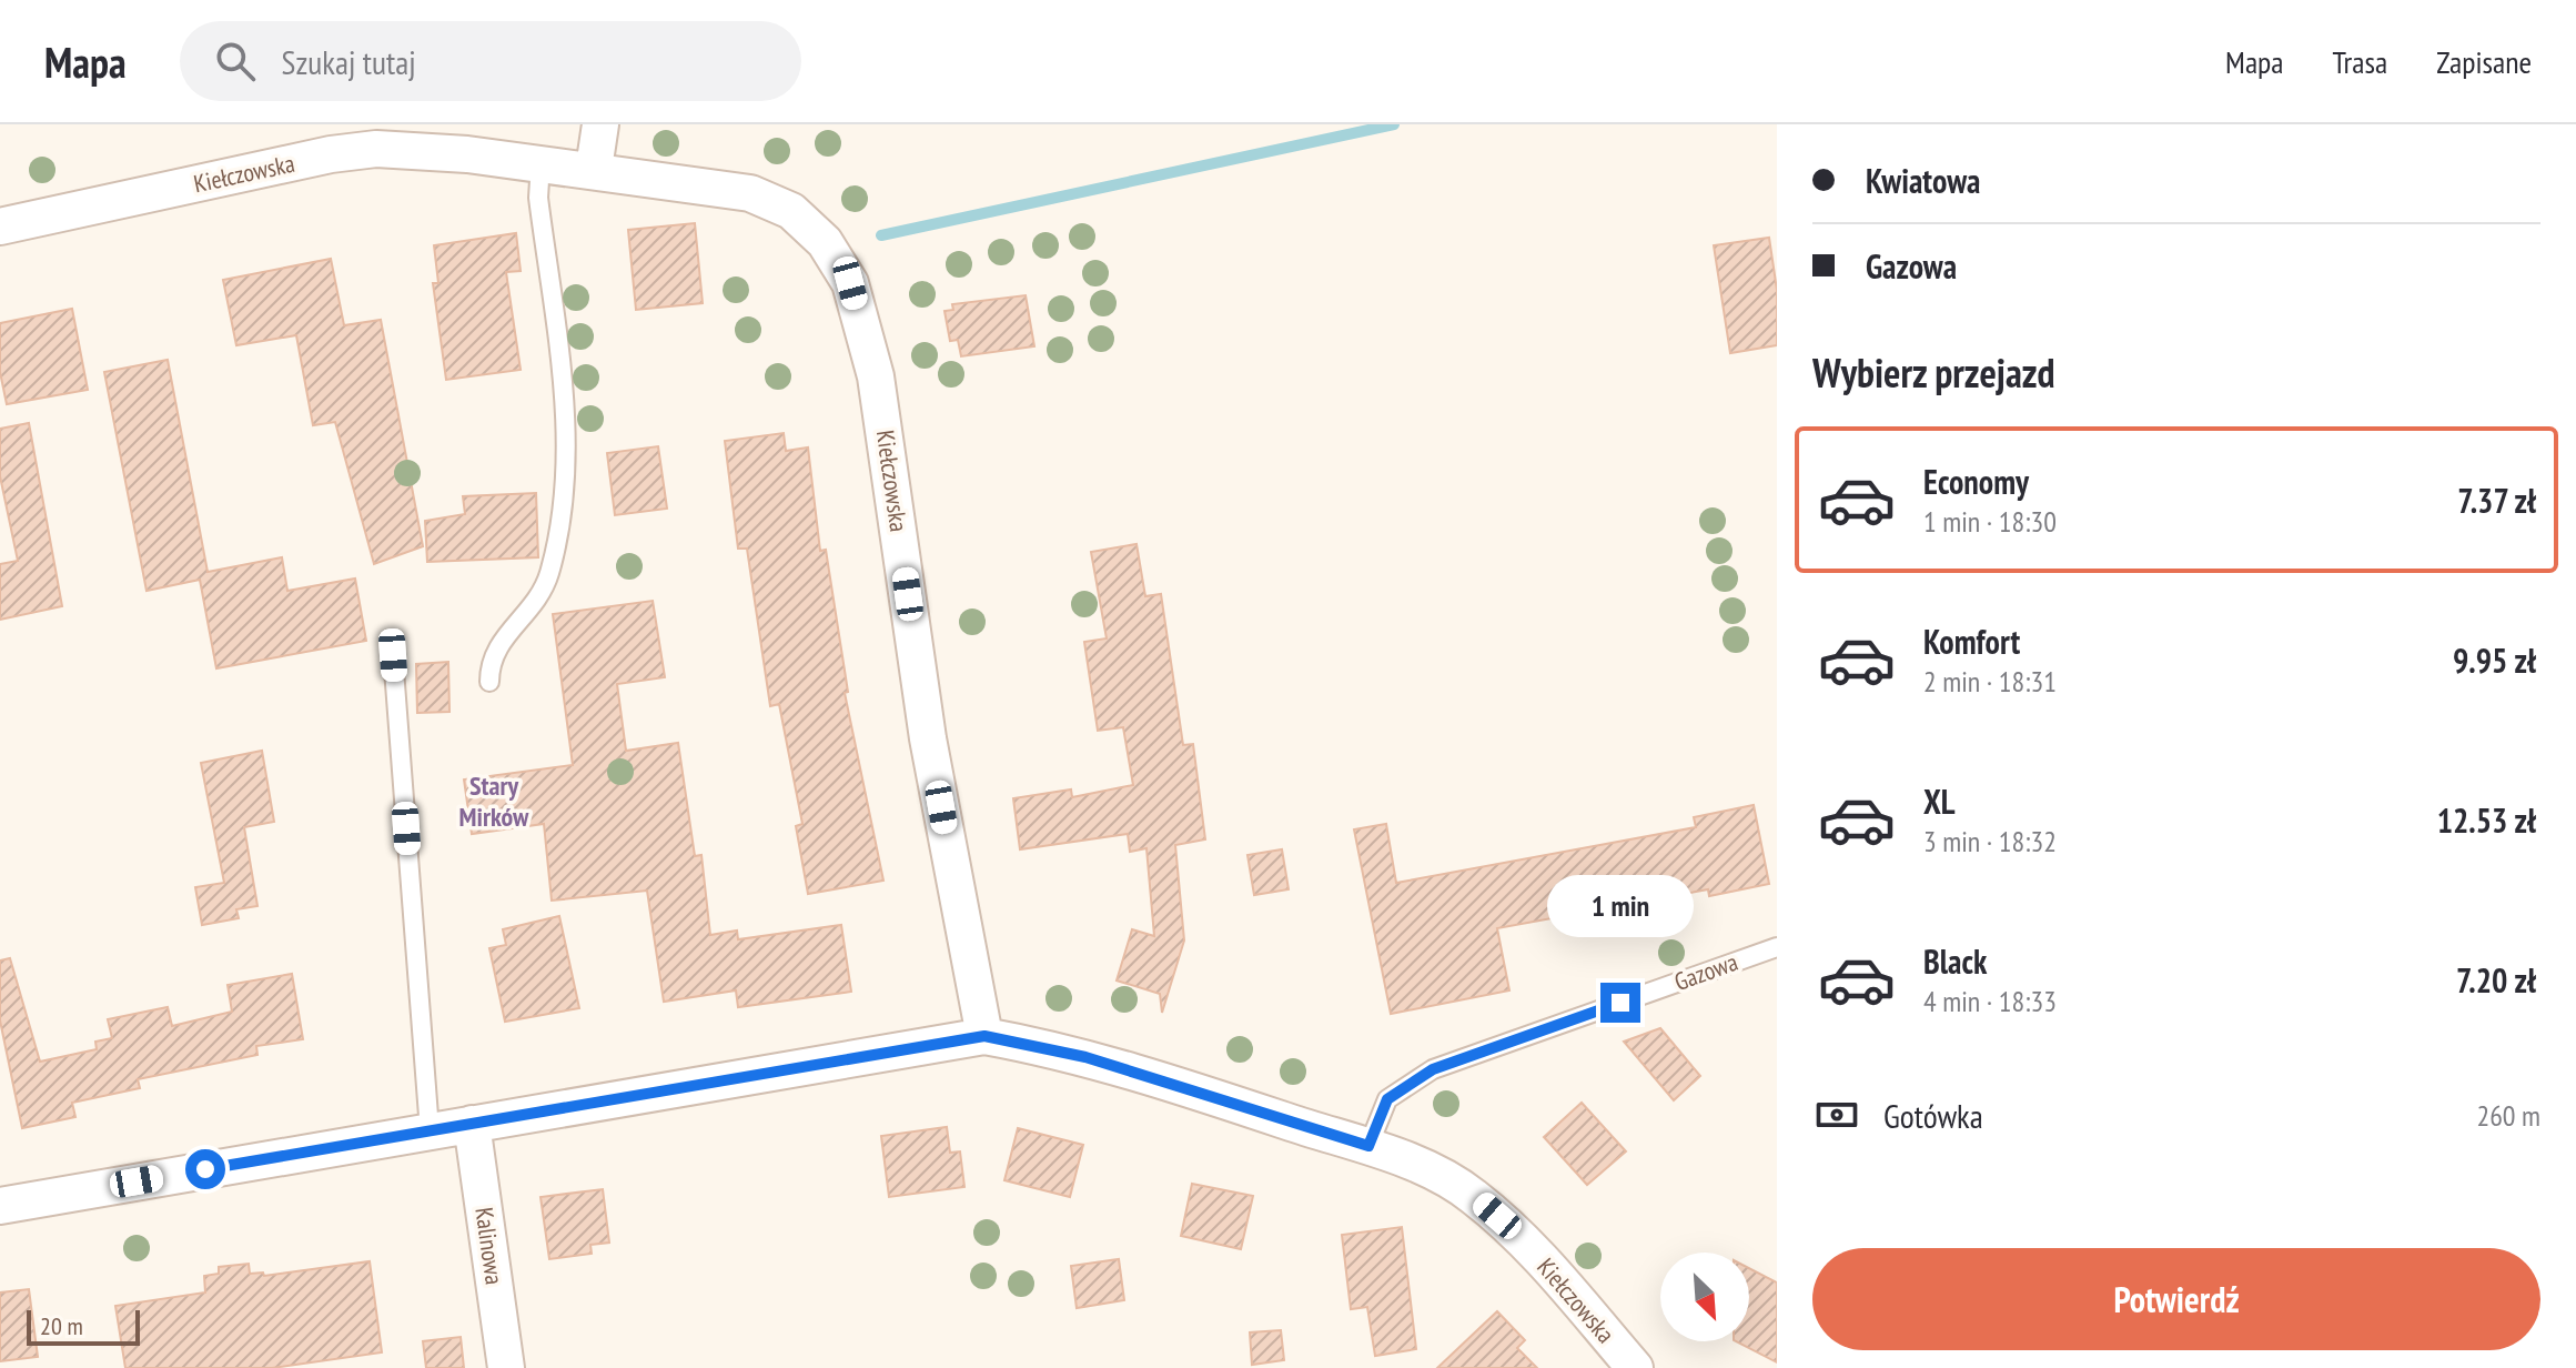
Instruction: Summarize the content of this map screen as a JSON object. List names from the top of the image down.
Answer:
{
  "streets": {
    "street": ["Kiełczowska", "Kalinowa"],
    "lane": ["Gazowa"]
  },
  "crossings": [
    ["Kiełczowska", "Gazowa"]
  ],
  "districts": ["Stary Mirków"],
  "scale_bar": "20 m",
  "north": "bottom right",
  "page": {
    "header": "Mapa",
    "search": "Szukaj tutaj",
    "nav": ["Mapa", "Trasa", "Zapisane"],
    "banner": ["Kwiatowa", "Gazowa"],
    "heading": "Wybierz przejazd",
    "list": [
      {
        "name": "Economy",
        "note": "1 min · 18:30",
        "value": "7.37 zł"
      },
      {
        "name": "Komfort",
        "note": "2 min · 18:31",
        "value": "9.95 zł"
      },
      {
        "name": "XL",
        "note": "3 min · 18:32",
        "value": "12.53 zł"
      },
      {
        "name": "Black",
        "note": "4 min · 18:33",
        "value": "7.20 zł"
      }
    ],
    "bubble": "1 min",
    "pay": ["Gotówka", "260 m"],
    "buttons": "Potwierdź",
    "scale": "20 m"
  }
}
